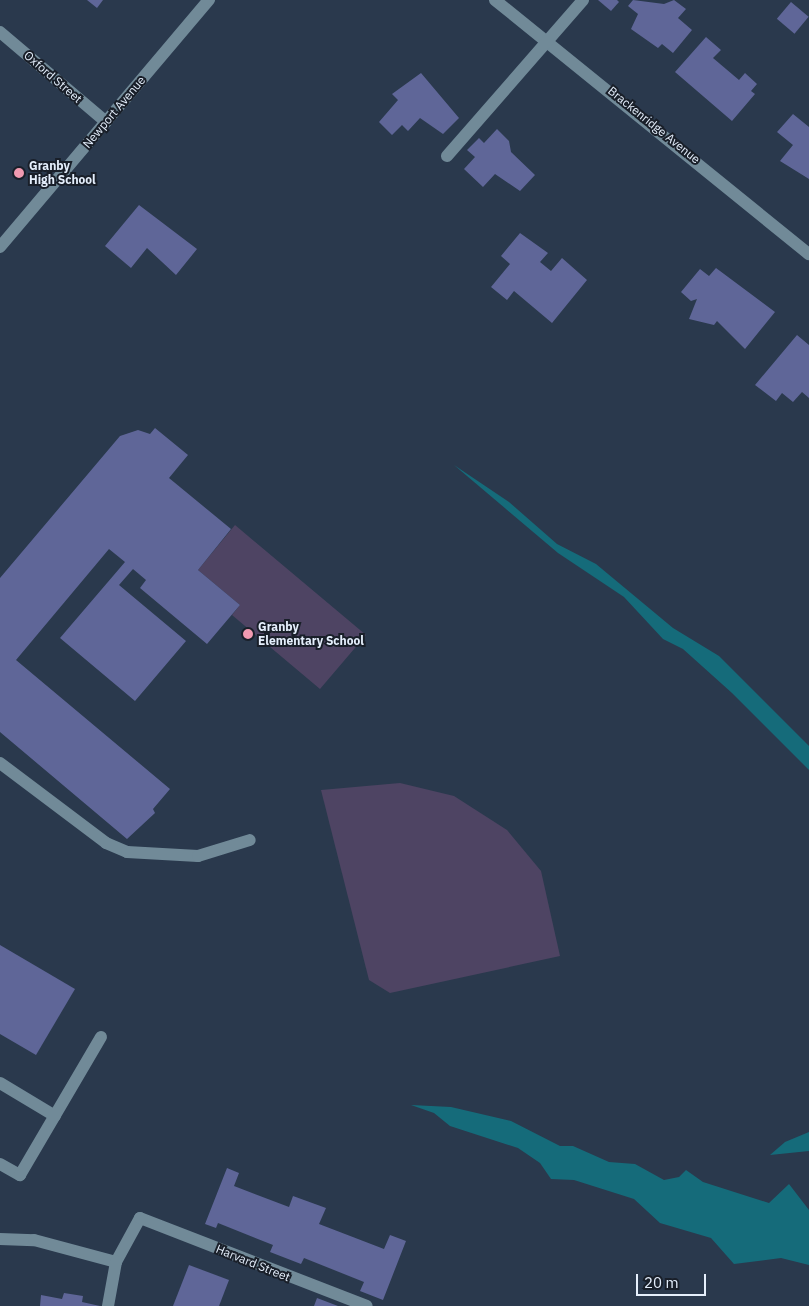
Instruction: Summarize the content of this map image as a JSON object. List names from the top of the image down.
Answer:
{
  "streets": {
    "street": [
      "Oxford Street",
      "Newport Avenue",
      "Brackenridge Avenue",
      "Harvard Street"
    ]
  },
  "crossings": [
    ["Oxford Street", "Newport Avenue"]
  ],
  "places": ["Granby High School", "Granby Elementary School"],
  "scale_bar": "20 m"
}
